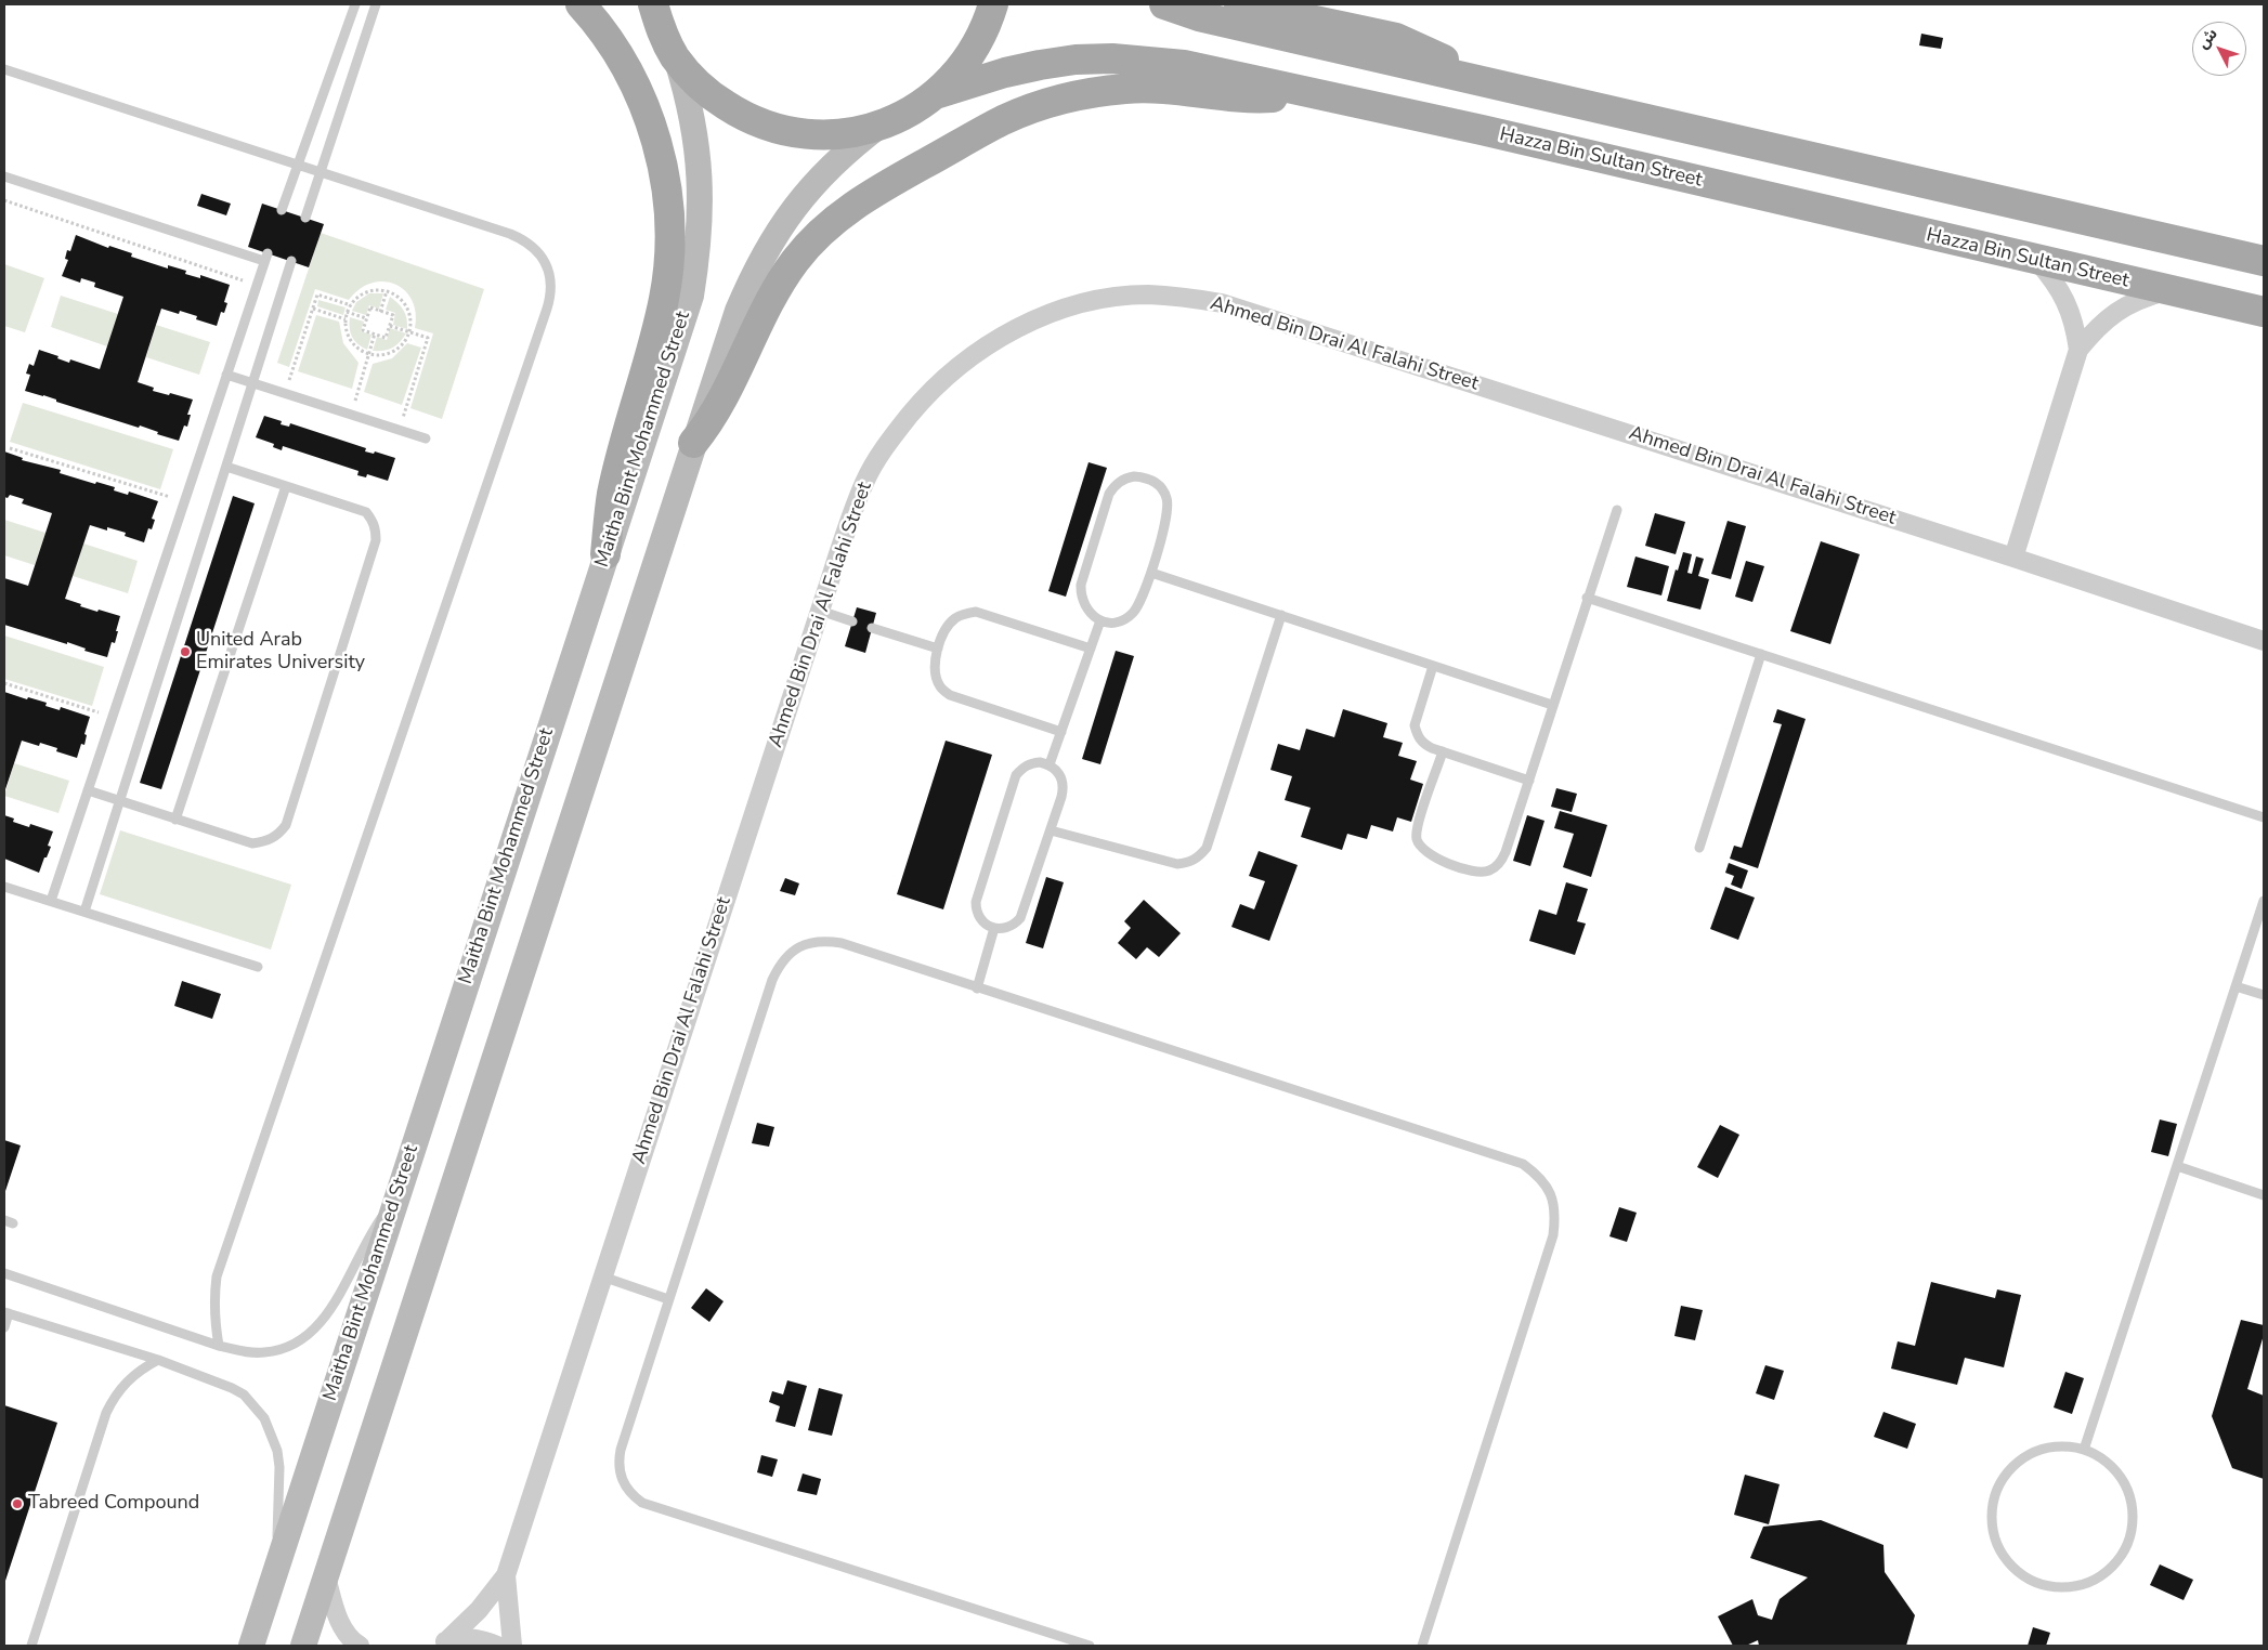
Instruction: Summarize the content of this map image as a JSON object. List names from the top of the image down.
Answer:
{
  "streets": {
    "main road": ["Hazza Bin Sultan Street", "Maitha Bint Mohammed Street"],
    "street": ["Ahmed Bin Drai Al Falahi Street"]
  },
  "places": ["United Arab Emirates University", "Tabreed Compound"],
  "north": "top left"
}
